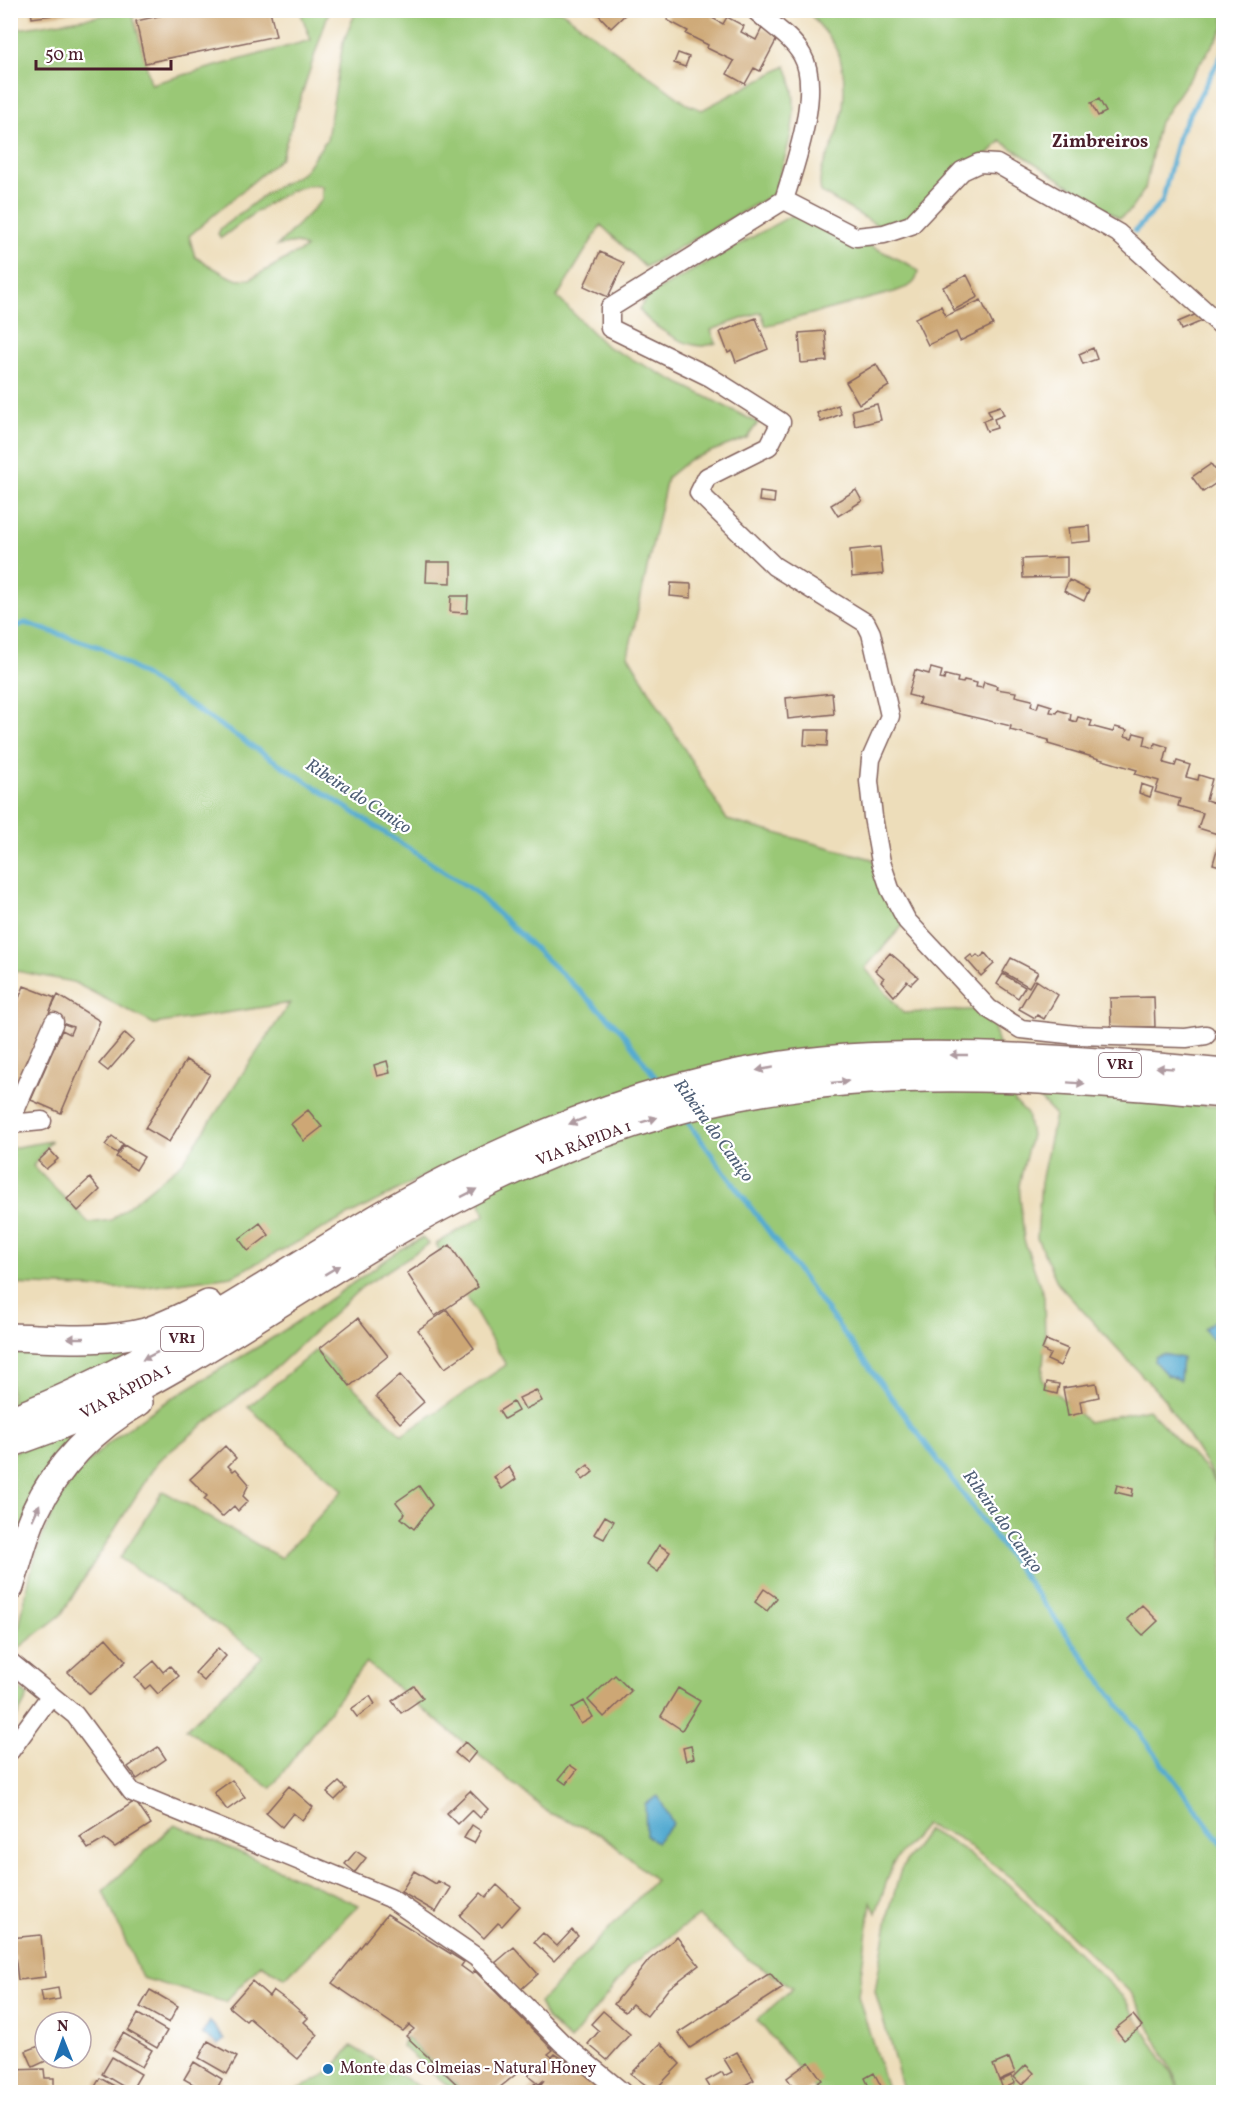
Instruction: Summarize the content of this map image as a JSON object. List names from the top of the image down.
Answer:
{
  "streets": {
    "highway": ["VR1", "VIA RÁPIDA 1"]
  },
  "districts": ["Zimbreiros"],
  "water": ["Ribeira do Caniço"],
  "places": ["Monte das Colmeias - Natural Honey"],
  "scale_bar": "50 m",
  "north": "top"
}
